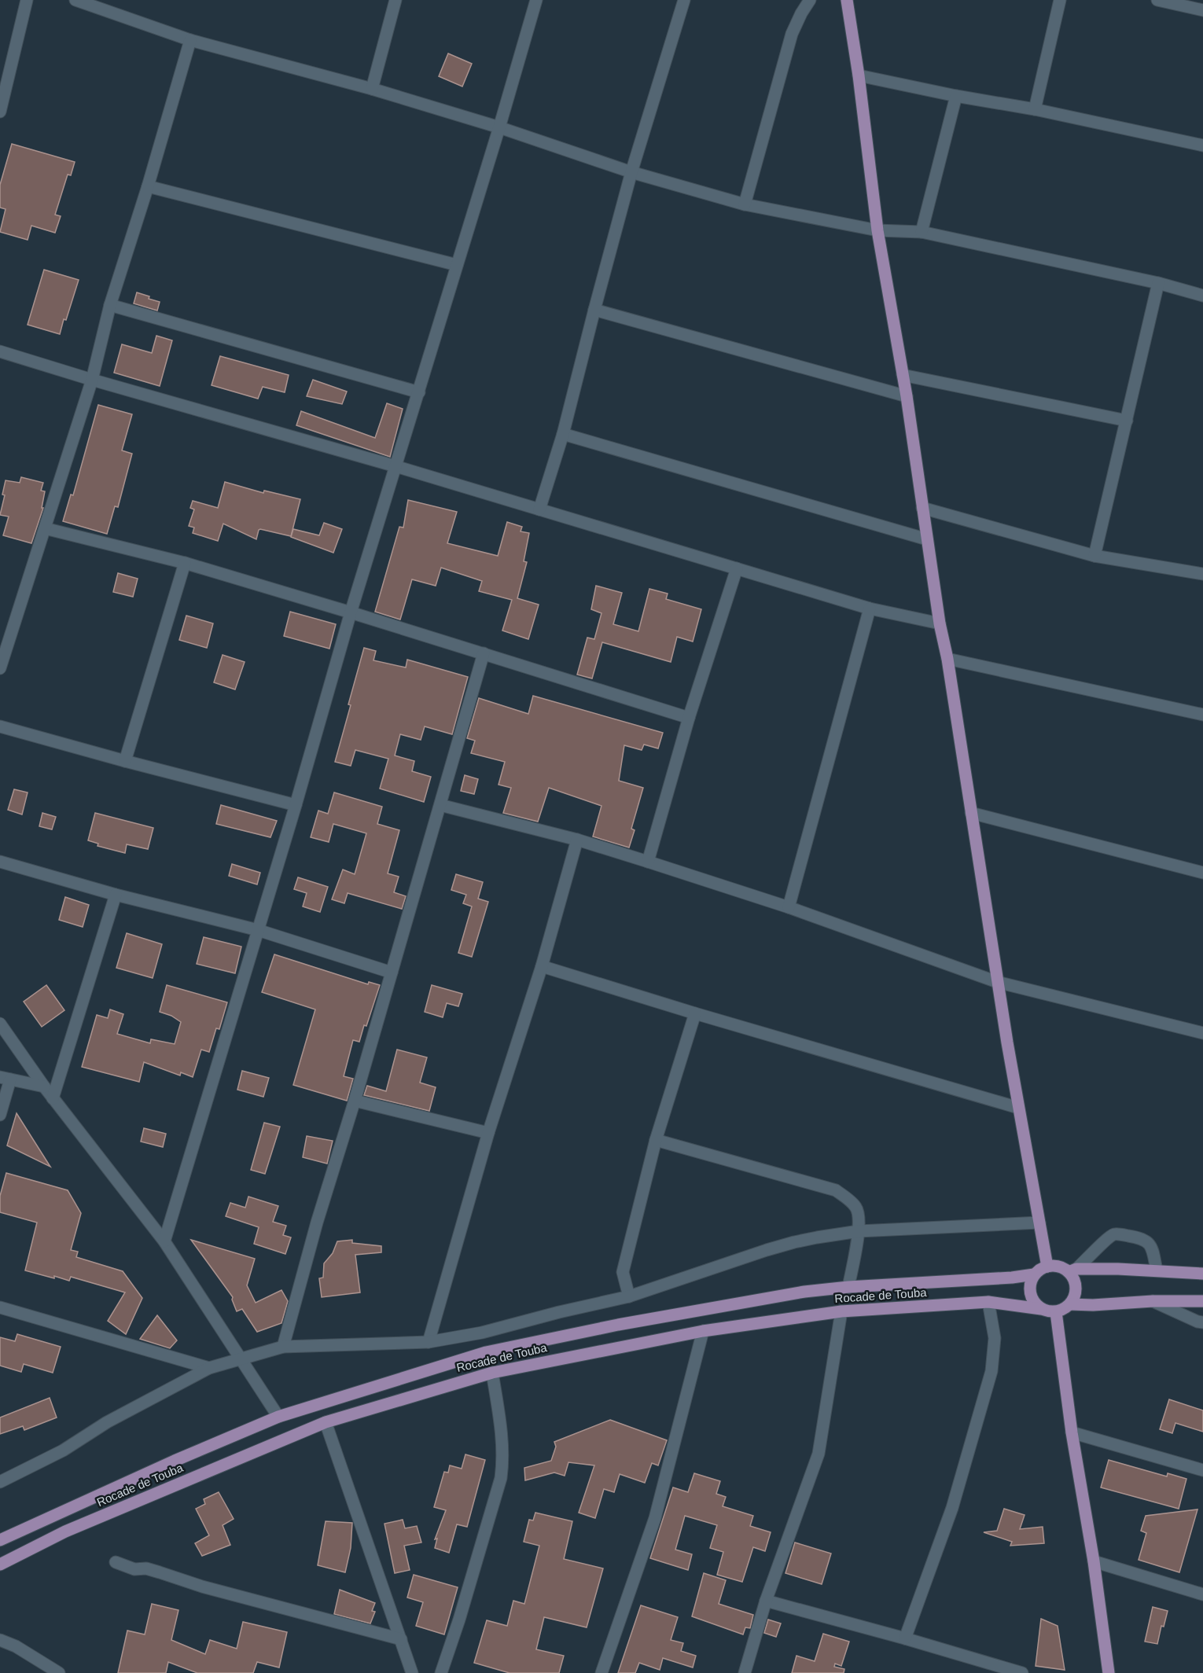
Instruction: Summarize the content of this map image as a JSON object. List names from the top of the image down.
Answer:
{
  "streets": {
    "main road": ["Rocade de Touba"]
  }
}
